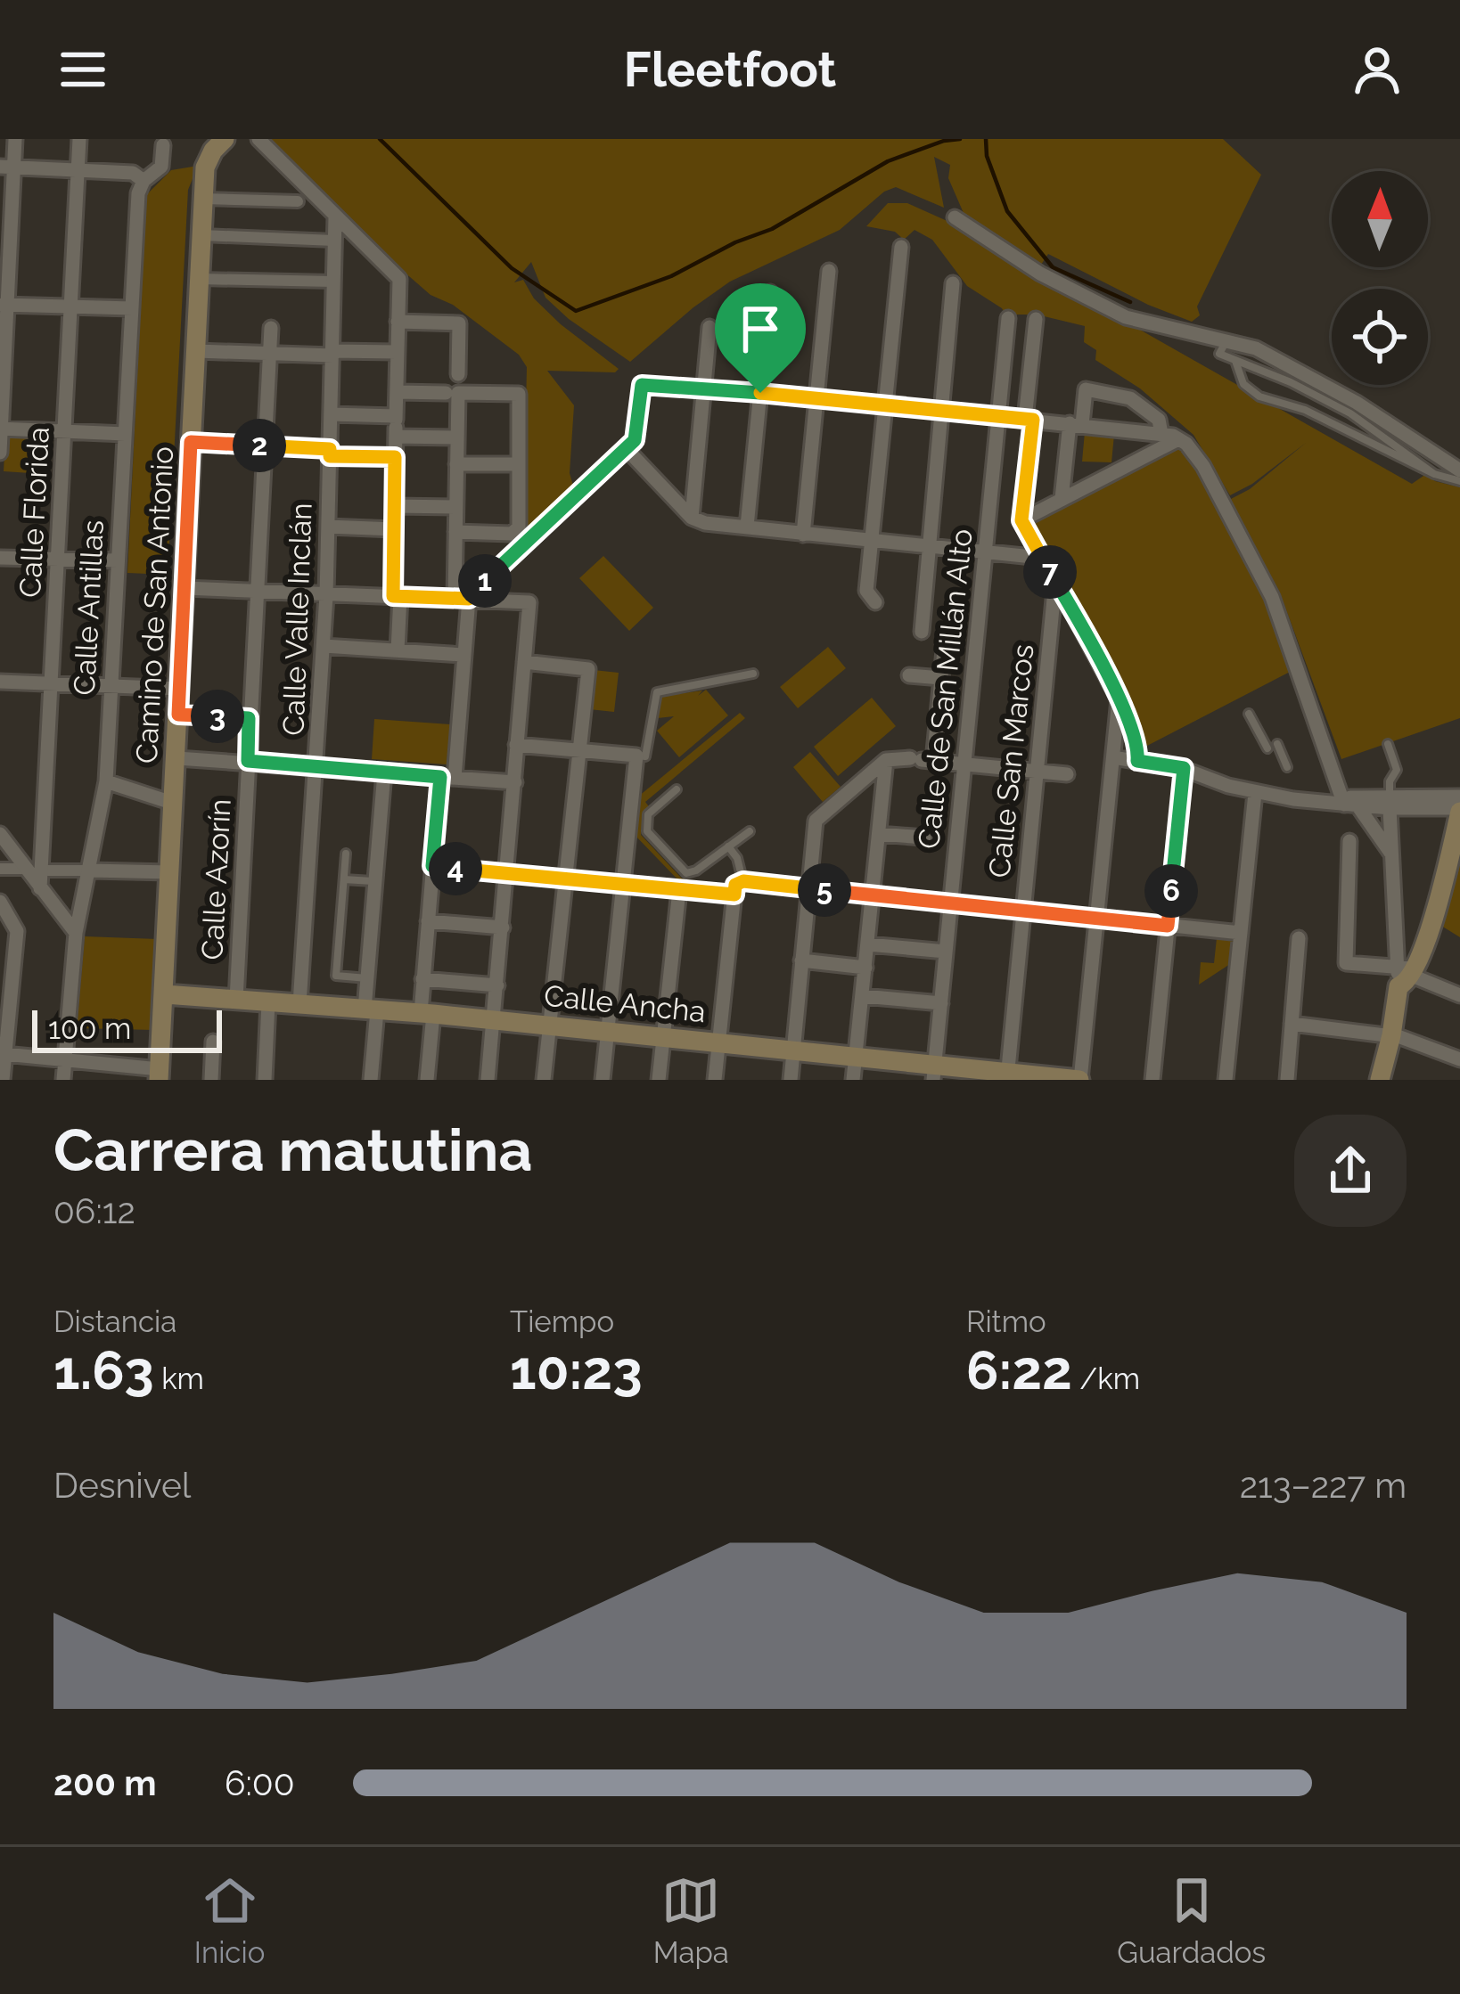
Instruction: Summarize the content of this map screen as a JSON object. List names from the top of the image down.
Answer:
{
  "streets": {
    "main road": ["Camino de San Antonio", "Calle Ancha"],
    "street": [
      "Calle Florida",
      "Calle Antillas",
      "Calle Valle Inclán",
      "Calle de San Millán Alto",
      "Calle San Marcos",
      "Calle Azorín"
    ]
  },
  "crossings": [
    ["Calle Florida", "Calle Antillas"],
    ["Camino de San Antonio", "Calle Ancha"],
    ["Calle Valle Inclán", "Calle Ancha"],
    ["Calle de San Millán Alto", "Calle Ancha"],
    ["Calle San Marcos", "Calle Ancha"],
    ["Calle Azorín", "Calle Ancha"]
  ],
  "scale_bar": "100 m",
  "north": "top",
  "page": {
    "header": "Fleetfoot",
    "pins": [
      "2",
      "7",
      "1",
      "3",
      "4",
      "5",
      "6"
    ],
    "scale": "100 m",
    "heading": ["Carrera matutina", "06:12"],
    "stats": [
      ["Distancia", "1.63 km"],
      ["Tiempo", "10:23"],
      ["Ritmo", "6:22 /km"]
    ],
    "chart": ["Desnivel", "213–227 m"],
    "list": [
      {
        "name": "200 m",
        "note": "6:00"
      }
    ],
    "tabs": ["Inicio", "Mapa", "Guardados"]
  }
}
